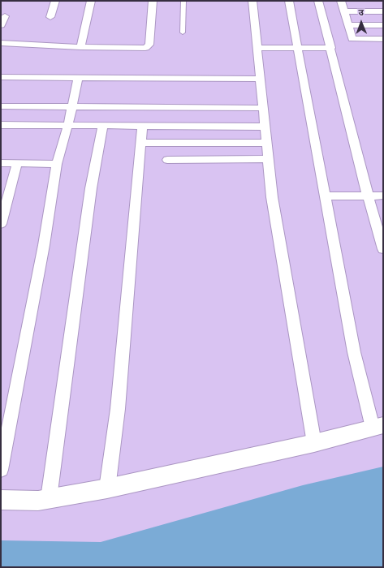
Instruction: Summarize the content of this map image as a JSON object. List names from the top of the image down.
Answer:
{
  "north": "top"
}
